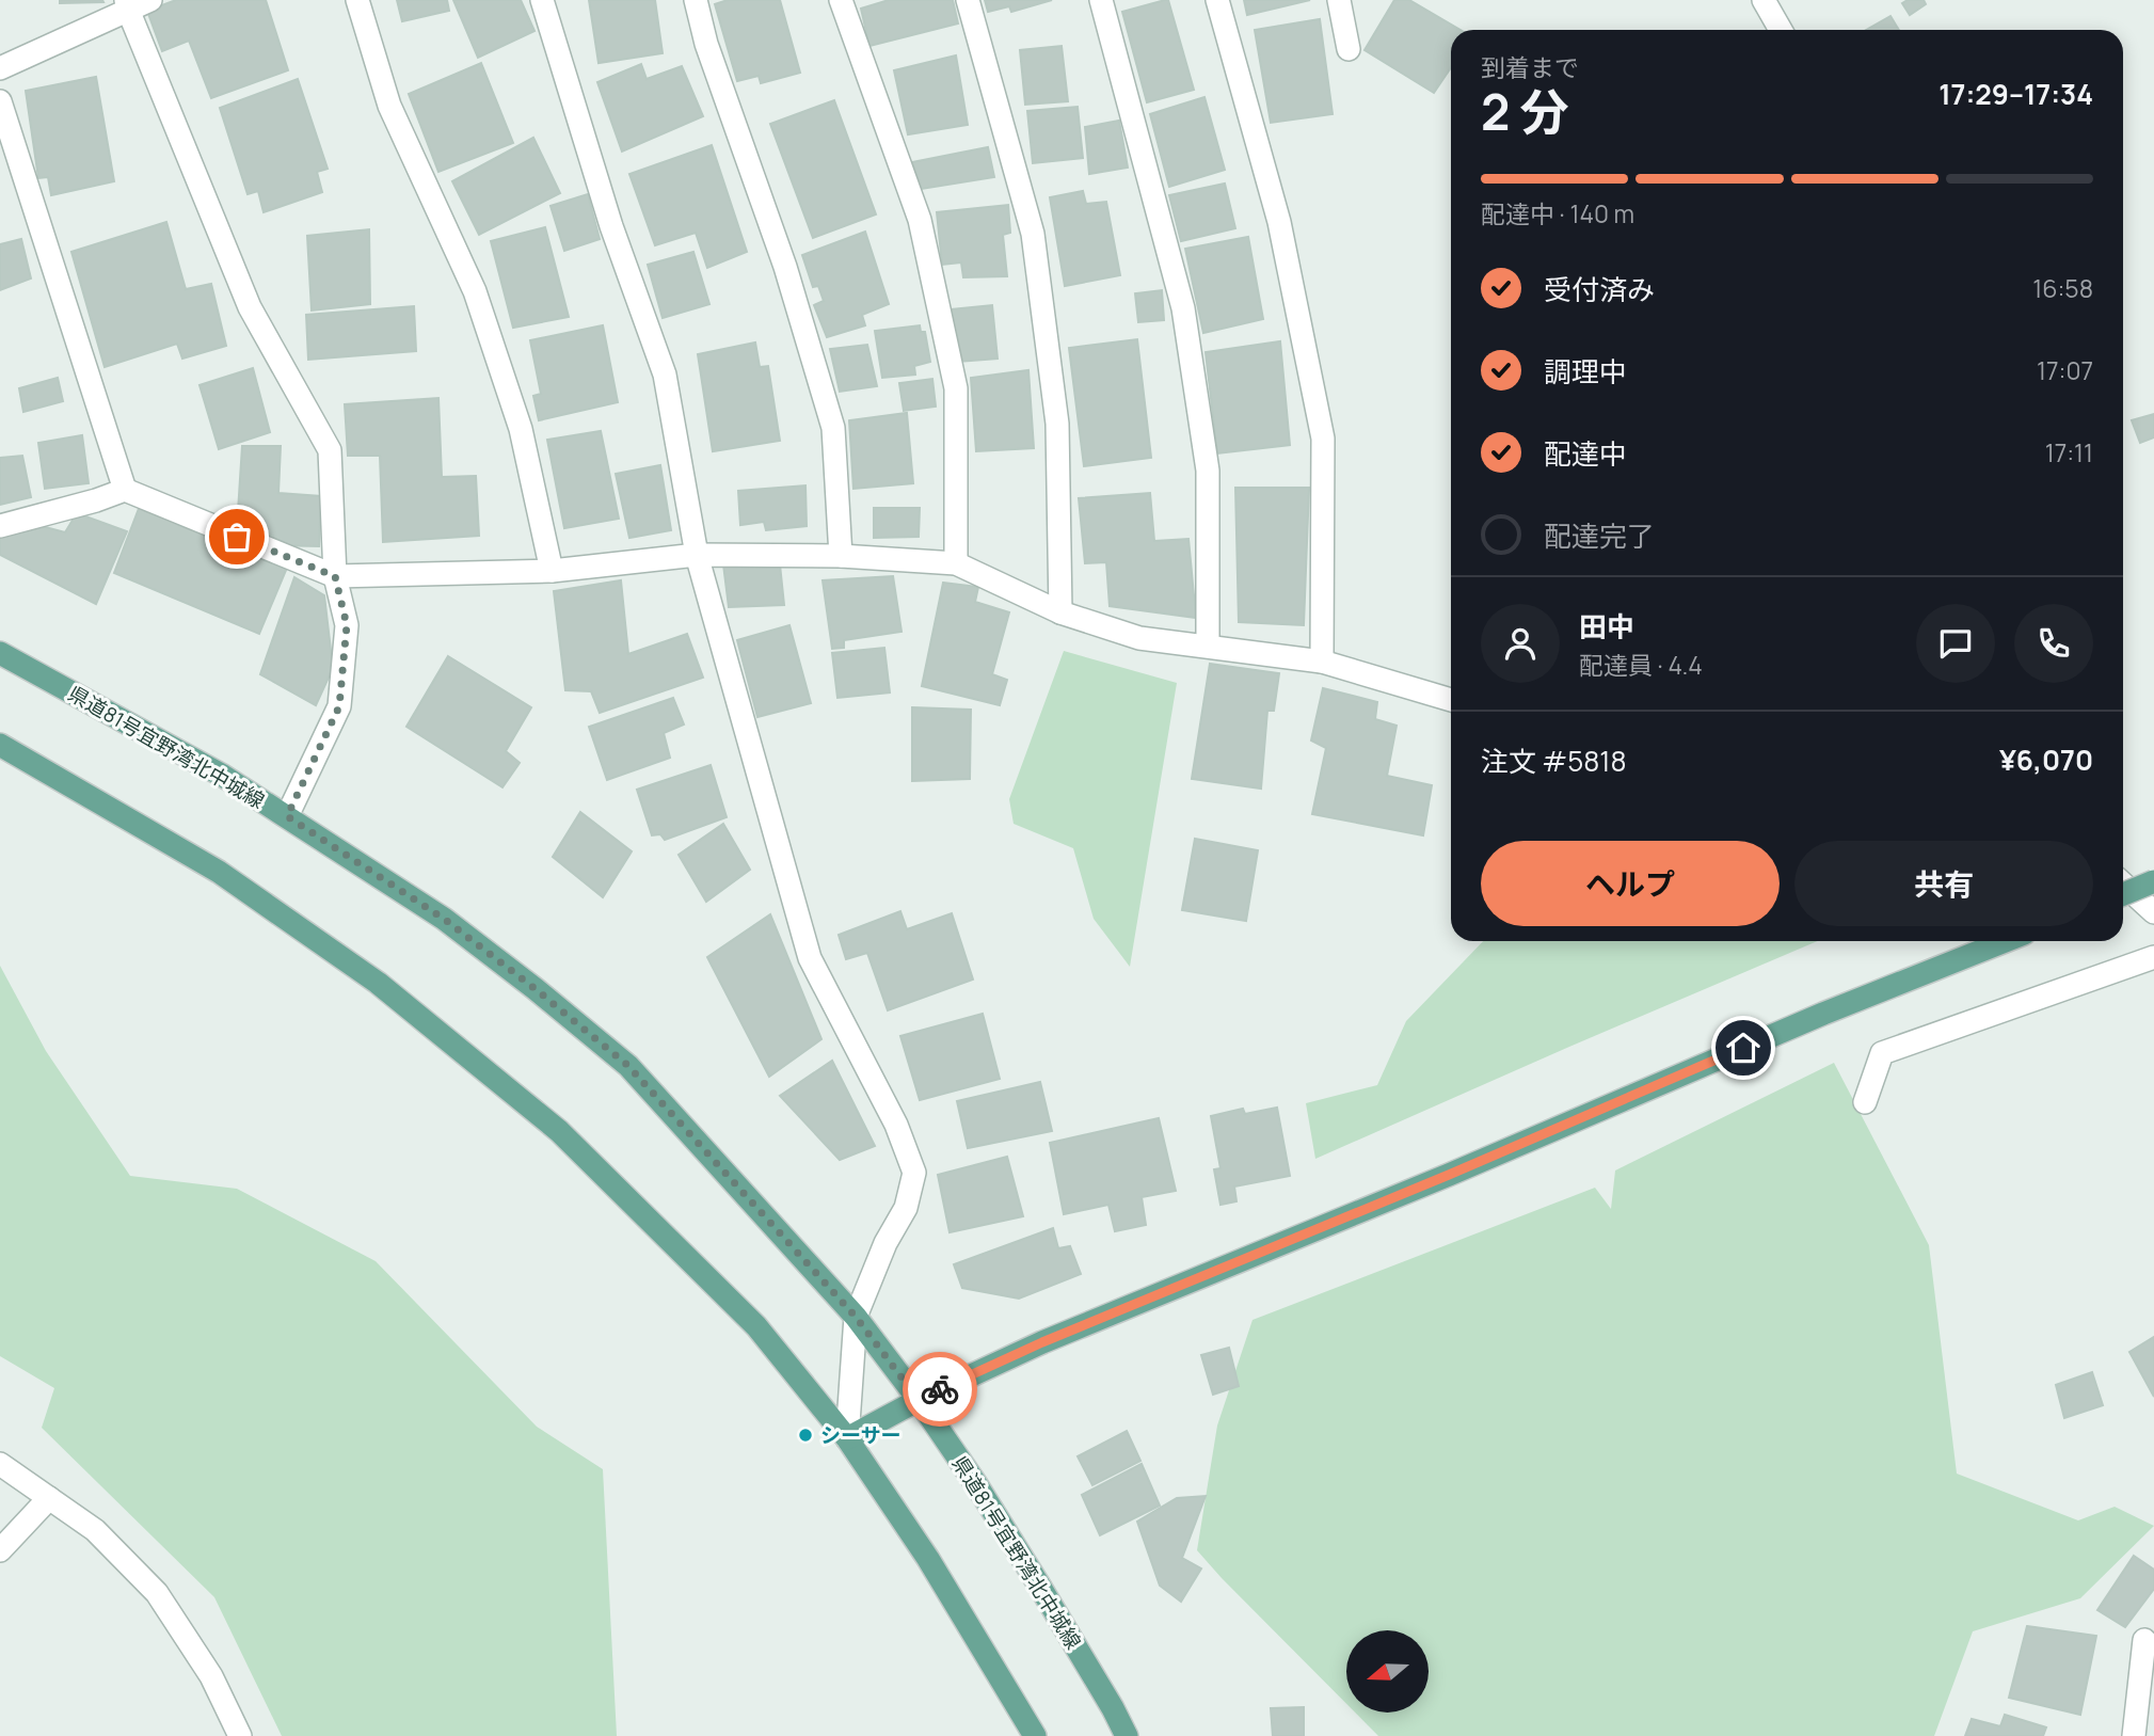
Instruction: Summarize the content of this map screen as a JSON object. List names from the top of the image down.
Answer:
{
  "streets": {
    "main road": ["県道81号宜野湾北中城線"]
  },
  "places": ["シーサー"],
  "north": "left",
  "page": {
    "heading": ["2 分", "到着まで", "17:29–17:34"],
    "panel": [
      "田中",
      "配達員 · 4.4",
      "注文 #5818",
      "¥6,070"
    ],
    "bar": "配達中 · 140 m",
    "list": [
      ["受付済み", "16:58"],
      ["調理中", "17:07"],
      ["配達中", "17:11"],
      "配達完了"
    ],
    "buttons": ["ヘルプ", "共有"]
  }
}
